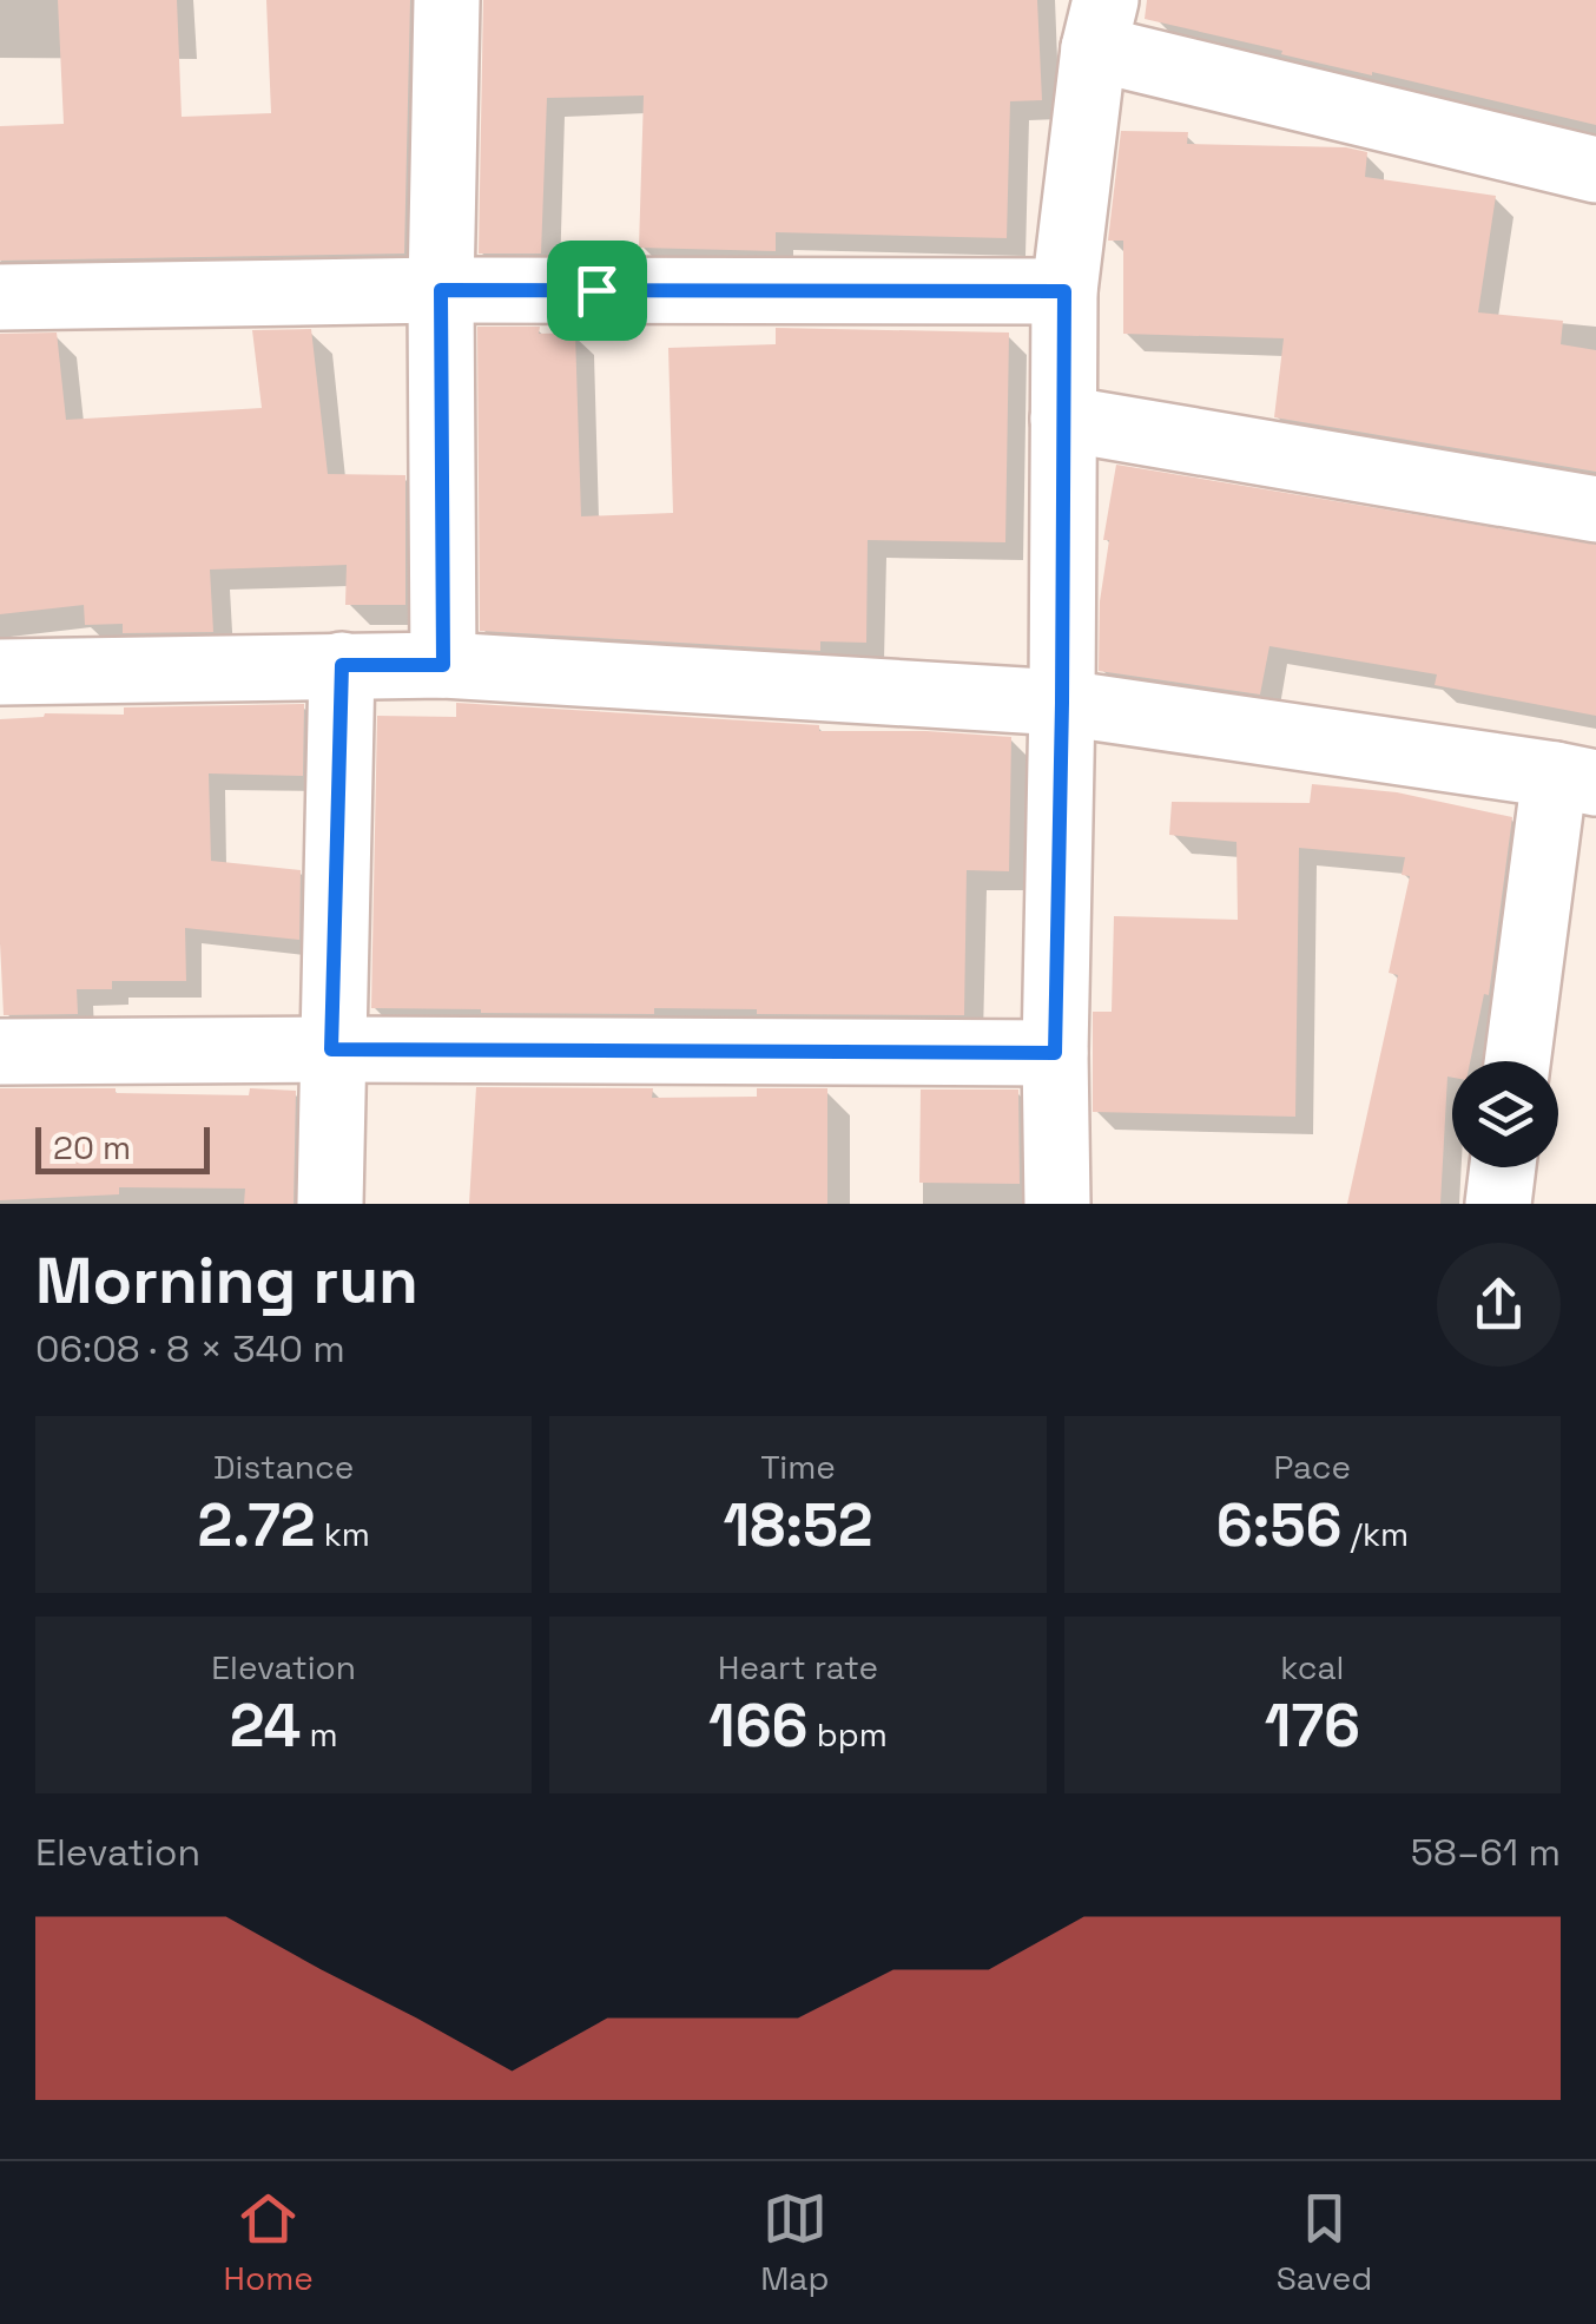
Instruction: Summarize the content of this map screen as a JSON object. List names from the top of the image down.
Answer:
{
  "scale_bar": "20 m",
  "page": {
    "scale": "20 m",
    "heading": ["Morning run", "06:08 · 8 × 340 m"],
    "stats": [
      ["Distance", "2.72 km"],
      ["Time", "18:52"],
      ["Pace", "6:56 /km"],
      ["Elevation", "24 m"],
      ["Heart rate", "166 bpm"],
      ["kcal", "176"]
    ],
    "chart": ["Elevation", "58–61 m"],
    "tabs": ["Home", "Map", "Saved"]
  }
}
